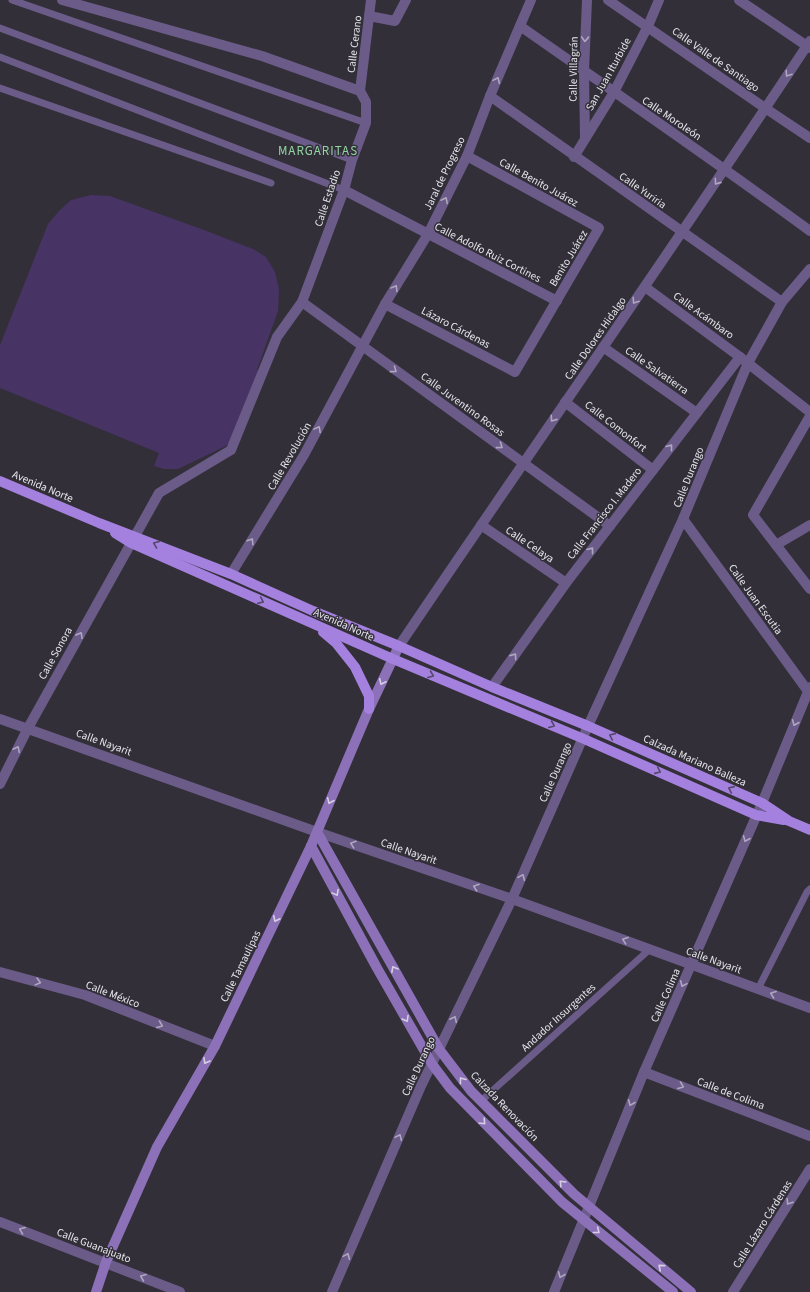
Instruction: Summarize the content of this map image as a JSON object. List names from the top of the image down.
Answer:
{
  "streets": {
    "main road": ["Avenida Norte", "Calzada Mariano Balleza"],
    "street": [
      "Calle Cerano",
      "Calle Valle de Santiago",
      "Calle Villagrán",
      "San Juan Iturbide",
      "Calle Moroleón",
      "Jaral de Progreso",
      "Calle Benito Juárez",
      "Calle Yuriria",
      "Calle Estadio",
      "Calle Adolfo Ruiz Cortines",
      "Benito Juárez",
      "Calle Acámbaro",
      "Lázaro Cárdenas",
      "Calle Dolores Hidalgo",
      "Calle Salvatierra",
      "Calle Juventino Rosas",
      "Calle Comonfort",
      "Calle Revolución",
      "Calle Durango",
      "Calle Francisco I. Madero",
      "Calle Celaya",
      "Calle Juan Escutia",
      "Calle Sonora",
      "Calle Nayarit",
      "Calle Tamaulipas",
      "Calle México",
      "Calle Colima",
      "Calle de Colima",
      "Calzada Renovación",
      "Calle Lázaro Cárdenas",
      "Calle Guanajuato"
    ],
    "lane": ["Andador Insurgentes"]
  },
  "crossings": [
    ["Calle Cerano", "Calle Estadio"],
    ["Calle Valle de Santiago", "San Juan Iturbide"],
    ["Calle Valle de Santiago", "Calle Dolores Hidalgo"],
    ["Calle Villagrán", "San Juan Iturbide"],
    ["Calle Villagrán", "Calle Moroleón"],
    ["San Juan Iturbide", "Calle Moroleón"],
    ["San Juan Iturbide", "Calle Yuriria"],
    ["Calle Moroleón", "Jaral de Progreso"],
    ["Calle Moroleón", "Calle Dolores Hidalgo"],
    ["Jaral de Progreso", "Calle Benito Juárez"],
    ["Jaral de Progreso", "Calle Yuriria"],
    ["Jaral de Progreso", "Calle Adolfo Ruiz Cortines"],
    ["Jaral de Progreso", "Lázaro Cárdenas"],
    ["Jaral de Progreso", "Calle Juventino Rosas"],
    ["Jaral de Progreso", "Calle Revolución"],
    ["Calle Benito Juárez", "Benito Juárez"],
    ["Calle Yuriria", "Calle Dolores Hidalgo"],
    ["Calle Yuriria", "Calle Durango"],
    ["Calle Estadio", "Calle Adolfo Ruiz Cortines"],
    ["Calle Estadio", "Calle Juventino Rosas"],
    ["Calle Estadio", "Avenida Norte"],
    ["Calle Estadio", "Calle Sonora"],
    ["Calle Adolfo Ruiz Cortines", "Benito Juárez"],
    ["Calle Adolfo Ruiz Cortines", "Lázaro Cárdenas"],
    ["Benito Juárez", "Lázaro Cárdenas"],
    ["Calle Acámbaro", "Calle Dolores Hidalgo"],
    ["Calle Acámbaro", "Calle Durango"],
    ["Calle Acámbaro", "Calle Francisco I. Madero"],
    ["Calle Dolores Hidalgo", "Calle Salvatierra"],
    ["Calle Dolores Hidalgo", "Calle Juventino Rosas"],
    ["Calle Dolores Hidalgo", "Calle Comonfort"],
    ["Calle Dolores Hidalgo", "Avenida Norte"],
    ["Calle Dolores Hidalgo", "Calle Celaya"],
    ["Calle Dolores Hidalgo", "Calle Tamaulipas"],
    ["Calle Salvatierra", "Calle Francisco I. Madero"],
    ["Calle Juventino Rosas", "Calle Revolución"],
    ["Calle Juventino Rosas", "Calle Francisco I. Madero"],
    ["Calle Comonfort", "Calle Francisco I. Madero"],
    ["Calle Revolución", "Avenida Norte"],
    ["Calle Durango", "Avenida Norte"],
    ["Calle Durango", "Calle Francisco I. Madero"],
    ["Calle Durango", "Calle Juan Escutia"],
    ["Calle Durango", "Calle Nayarit"],
    ["Calle Durango", "Calzada Mariano Balleza"],
    ["Calle Durango", "Calzada Renovación"],
    ["Avenida Norte", "Calle Francisco I. Madero"],
    ["Avenida Norte", "Calle Sonora"],
    ["Avenida Norte", "Calzada Mariano Balleza"],
    ["Avenida Norte", "Calle Tamaulipas"],
    ["Calle Francisco I. Madero", "Calle Celaya"],
    ["Calle Juan Escutia", "Calle Colima"],
    ["Calle Sonora", "Calle Nayarit"],
    ["Calle Nayarit", "Calle Tamaulipas"],
    ["Calle Nayarit", "Calle Colima"],
    ["Calle Nayarit", "Andador Insurgentes"],
    ["Calle Nayarit", "Calzada Renovación"],
    ["Calzada Mariano Balleza", "Calle Colima"],
    ["Calle Tamaulipas", "Calle México"],
    ["Calle Tamaulipas", "Calzada Renovación"],
    ["Calle Tamaulipas", "Calle Guanajuato"],
    ["Calle Colima", "Calle de Colima"],
    ["Calle Colima", "Calzada Renovación"],
    ["Andador Insurgentes", "Calzada Renovación"]
  ],
  "one_way": [
    "Calle Villagrán",
    "Jaral de Progreso",
    "Calle Dolores Hidalgo",
    "Calle Juventino Rosas",
    "Calle Revolución",
    "Calle Durango",
    "Calle Francisco I. Madero",
    "Calle Sonora",
    "Calle Nayarit",
    "Calle Tamaulipas",
    "Calle México",
    "Calle Colima",
    "Calle de Colima",
    "Calle Lázaro Cárdenas",
    "Calle Guanajuato"
  ],
  "districts": ["MARGARITAS"]
}
